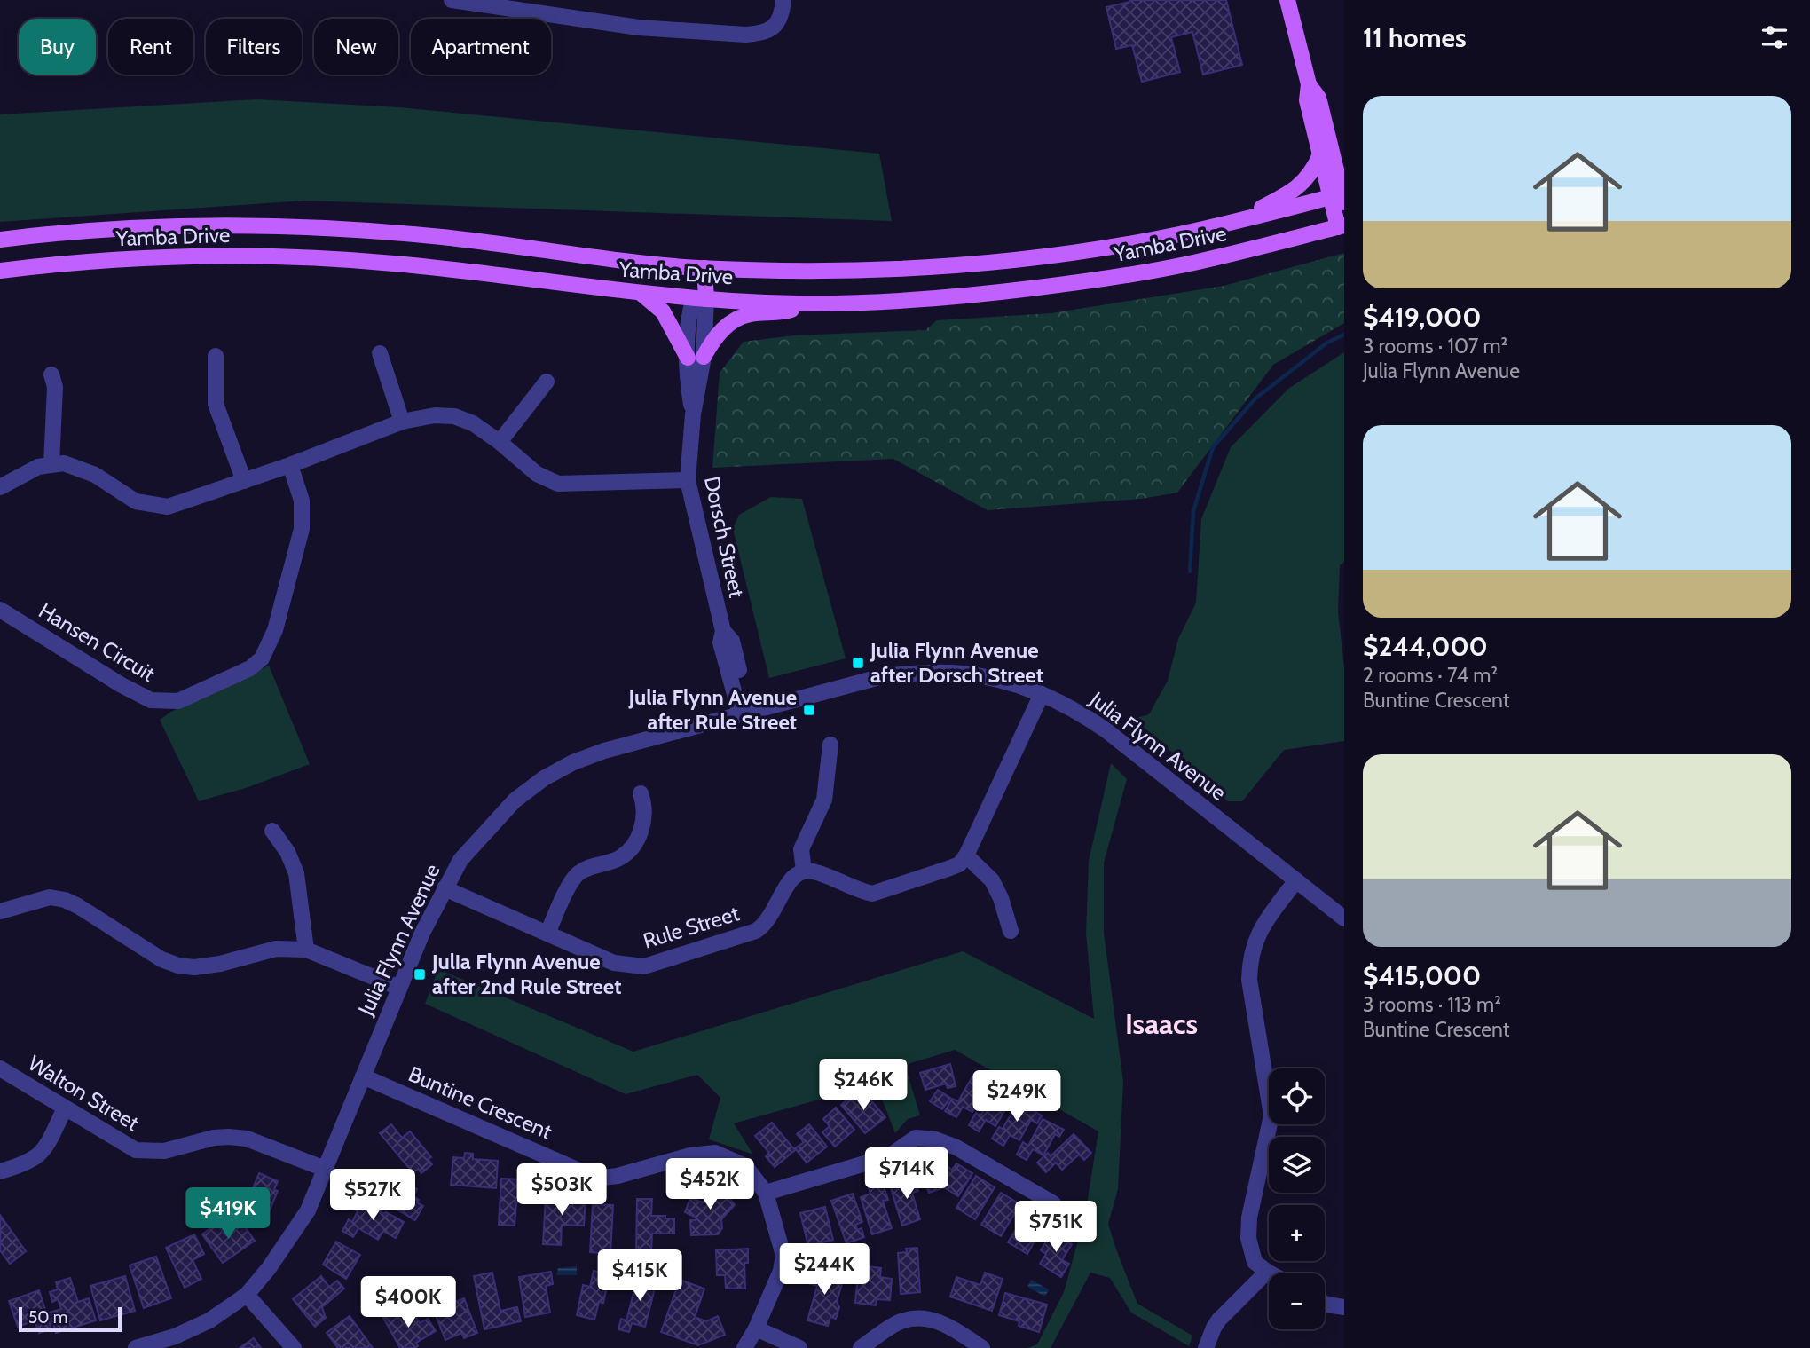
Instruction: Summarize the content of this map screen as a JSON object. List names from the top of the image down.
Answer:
{
  "streets": {
    "main road": ["Yamba Drive"],
    "street": [
      "Dorsch Street",
      "Hansen Circuit",
      "Julia Flynn Avenue",
      "Rule Street",
      "Walton Street",
      "Buntine Crescent"
    ]
  },
  "crossings": [
    ["Yamba Drive", "Dorsch Street"],
    ["Dorsch Street", "Julia Flynn Avenue"],
    ["Julia Flynn Avenue", "Rule Street"],
    ["Julia Flynn Avenue", "Walton Street"],
    ["Julia Flynn Avenue", "Buntine Crescent"]
  ],
  "districts": ["Isaacs"],
  "places": {
    "transit": ["Julia Flynn Avenue after Dorsch Street", "Julia Flynn Avenue after Rule Street", "Julia Flynn Avenue after 2nd Rule Street"]
  },
  "scale_bar": "50 m",
  "page": {
    "heading": "11 homes",
    "chip": [
      "Buy",
      "Rent",
      "Filters",
      "New",
      "Apartment"
    ],
    "list": [
      {
        "name": "$419,000",
        "note": "3 rooms · 107 m² · Julia Flynn Avenue"
      },
      {
        "name": "$244,000",
        "note": "2 rooms · 74 m² · Buntine Crescent"
      },
      {
        "name": "$415,000",
        "note": "3 rooms · 113 m² · Buntine Crescent"
      }
    ],
    "price": [
      "$246K",
      "$249K",
      "$714K",
      "$452K",
      "$503K",
      "$527K",
      "$419K",
      "$751K",
      "$244K",
      "$415K",
      "$400K"
    ],
    "map_buttons": ["+", "−"],
    "scale": "50 m"
  }
}
